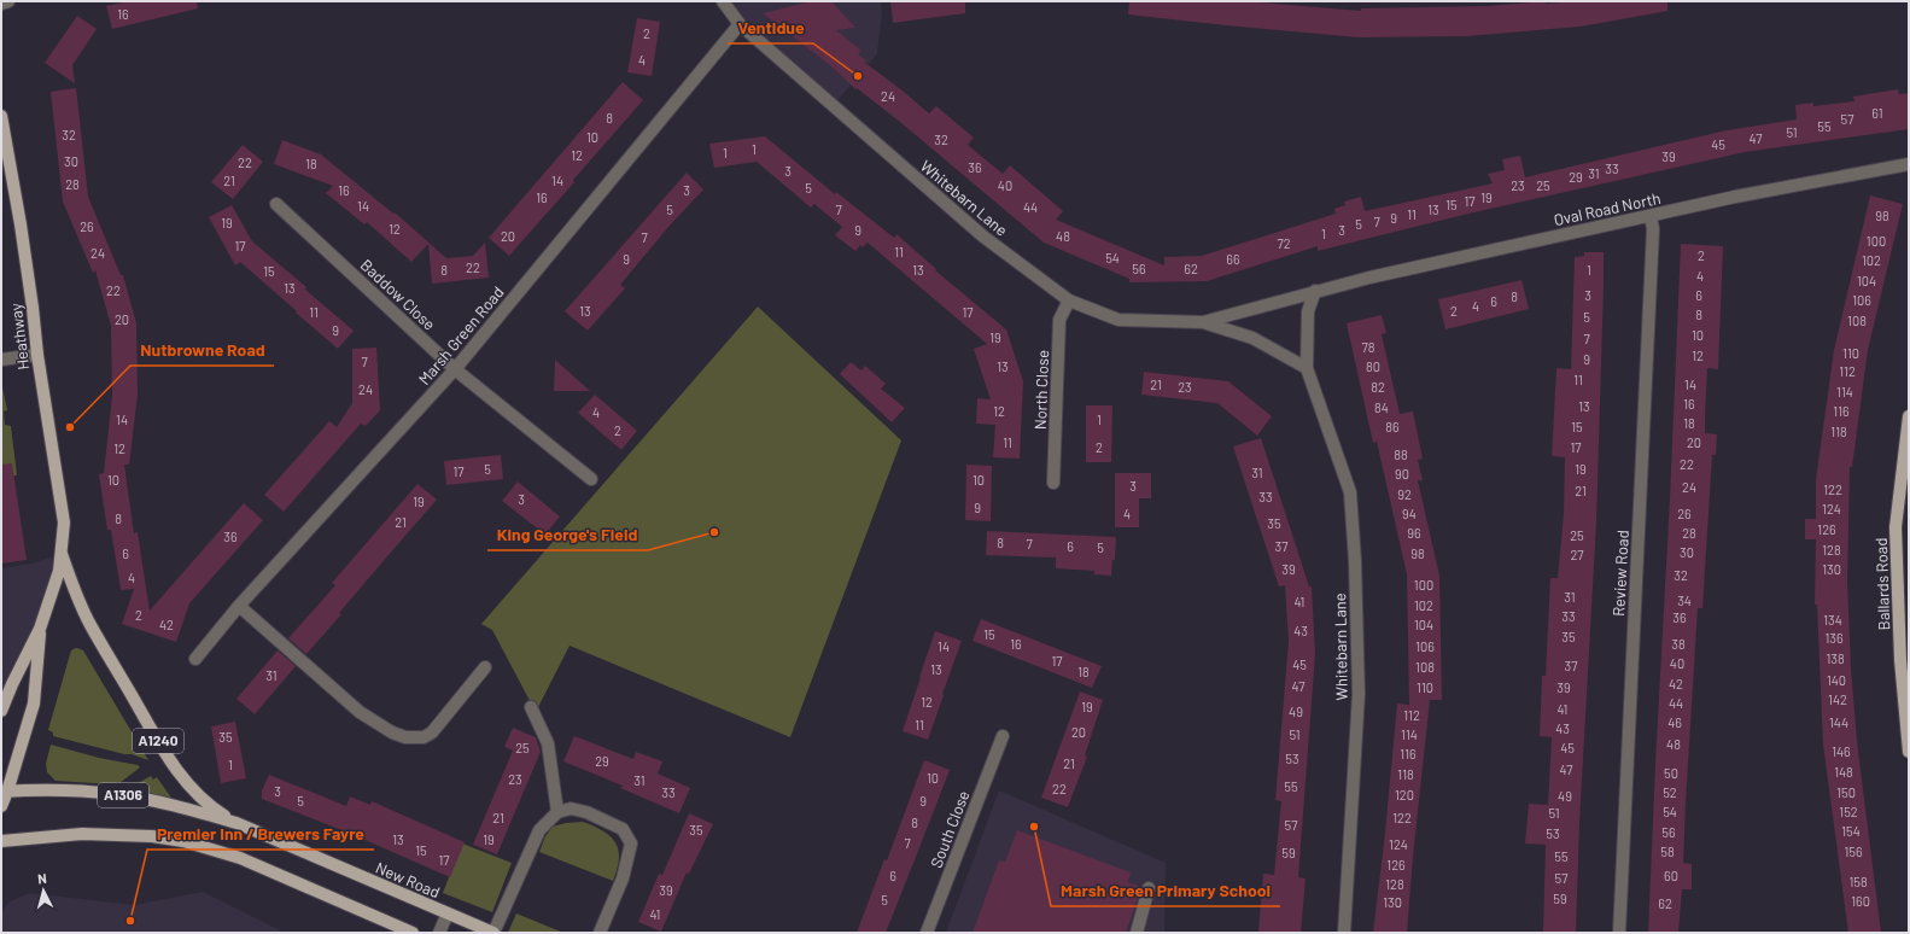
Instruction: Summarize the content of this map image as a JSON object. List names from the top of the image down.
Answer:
{
  "streets": {
    "main road": [
      "Heathway",
      "Ballards Road",
      "A1240",
      "A1306",
      "New Road"
    ],
    "street": [
      "Whitebarn Lane",
      "Oval Road North",
      "Baddow Close",
      "Marsh Green Road",
      "North Close",
      "Review Road",
      "South Close"
    ]
  },
  "crossings": [
    ["Whitebarn Lane", "Oval Road North"],
    ["Whitebarn Lane", "Marsh Green Road"],
    ["Whitebarn Lane", "North Close"],
    ["Oval Road North", "Review Road"],
    ["Baddow Close", "Marsh Green Road"],
    ["Heathway", "New Road"]
  ],
  "places": [
    "Ventidue",
    "Nutbrowne Road",
    "King George's Field",
    "Marsh Green Primary School",
    "Premier Inn / Brewers Fayre"
  ],
  "house_numbers": [
    "16",
    "2",
    "4",
    "24",
    "61",
    "8",
    "57",
    "55",
    "51",
    "32",
    "10",
    "47",
    "32",
    "45",
    "1",
    "1",
    "12",
    "39",
    "30",
    "22",
    "18",
    "36",
    "33",
    "3",
    "31",
    "29",
    "21",
    "14",
    "28",
    "40",
    "23",
    "25",
    "5",
    "16",
    "3",
    "16",
    "19",
    "17",
    "15",
    "14",
    "44",
    "5",
    "7",
    "13",
    "11",
    "98",
    "9",
    "7",
    "19",
    "5",
    "26",
    "12",
    "9",
    "3",
    "1",
    "20",
    "48",
    "7",
    "100",
    "72",
    "17",
    "11",
    "24",
    "2",
    "54",
    "9",
    "66",
    "102",
    "22",
    "56",
    "62",
    "8",
    "13",
    "1",
    "15",
    "4",
    "104",
    "13",
    "22",
    "3",
    "6",
    "8",
    "106",
    "6",
    "4",
    "13",
    "2",
    "11",
    "17",
    "8",
    "5",
    "20",
    "108",
    "9",
    "10",
    "19",
    "7",
    "78",
    "110",
    "12",
    "9",
    "7",
    "13",
    "80",
    "112",
    "11",
    "21",
    "14",
    "23",
    "82",
    "24",
    "114",
    "16",
    "13",
    "84",
    "12",
    "116",
    "4",
    "14",
    "1",
    "18",
    "86",
    "15",
    "2",
    "118",
    "11",
    "20",
    "2",
    "17",
    "12",
    "88",
    "22",
    "5",
    "19",
    "17",
    "31",
    "90",
    "10",
    "10",
    "3",
    "24",
    "122",
    "21",
    "92",
    "33",
    "3",
    "19",
    "9",
    "124",
    "4",
    "94",
    "26",
    "8",
    "21",
    "35",
    "126",
    "96",
    "28",
    "25",
    "36",
    "8",
    "7",
    "6",
    "37",
    "5",
    "128",
    "30",
    "6",
    "98",
    "27",
    "39",
    "130",
    "32",
    "4",
    "100",
    "31",
    "34",
    "41",
    "102",
    "2",
    "33",
    "36",
    "134",
    "42",
    "104",
    "43",
    "15",
    "35",
    "136",
    "16",
    "38",
    "14",
    "106",
    "138",
    "17",
    "40",
    "45",
    "37",
    "108",
    "13",
    "18",
    "31",
    "140",
    "42",
    "47",
    "110",
    "39",
    "142",
    "12",
    "44",
    "19",
    "41",
    "49",
    "112",
    "46",
    "144",
    "11",
    "43",
    "20",
    "51",
    "114",
    "35",
    "48",
    "25",
    "45",
    "146",
    "116",
    "53",
    "29",
    "21",
    "1",
    "47",
    "148",
    "50",
    "118",
    "10",
    "23",
    "31",
    "55",
    "22",
    "3",
    "33",
    "52",
    "150",
    "120",
    "49",
    "5",
    "9",
    "54",
    "152",
    "51",
    "21",
    "122",
    "8",
    "57",
    "35",
    "154",
    "56",
    "53",
    "13",
    "19",
    "7",
    "124",
    "15",
    "58",
    "156",
    "59",
    "55",
    "17",
    "126",
    "6",
    "60",
    "57",
    "158",
    "128",
    "39",
    "59",
    "5",
    "160",
    "130",
    "62",
    "41"
  ],
  "north": "top"
}
